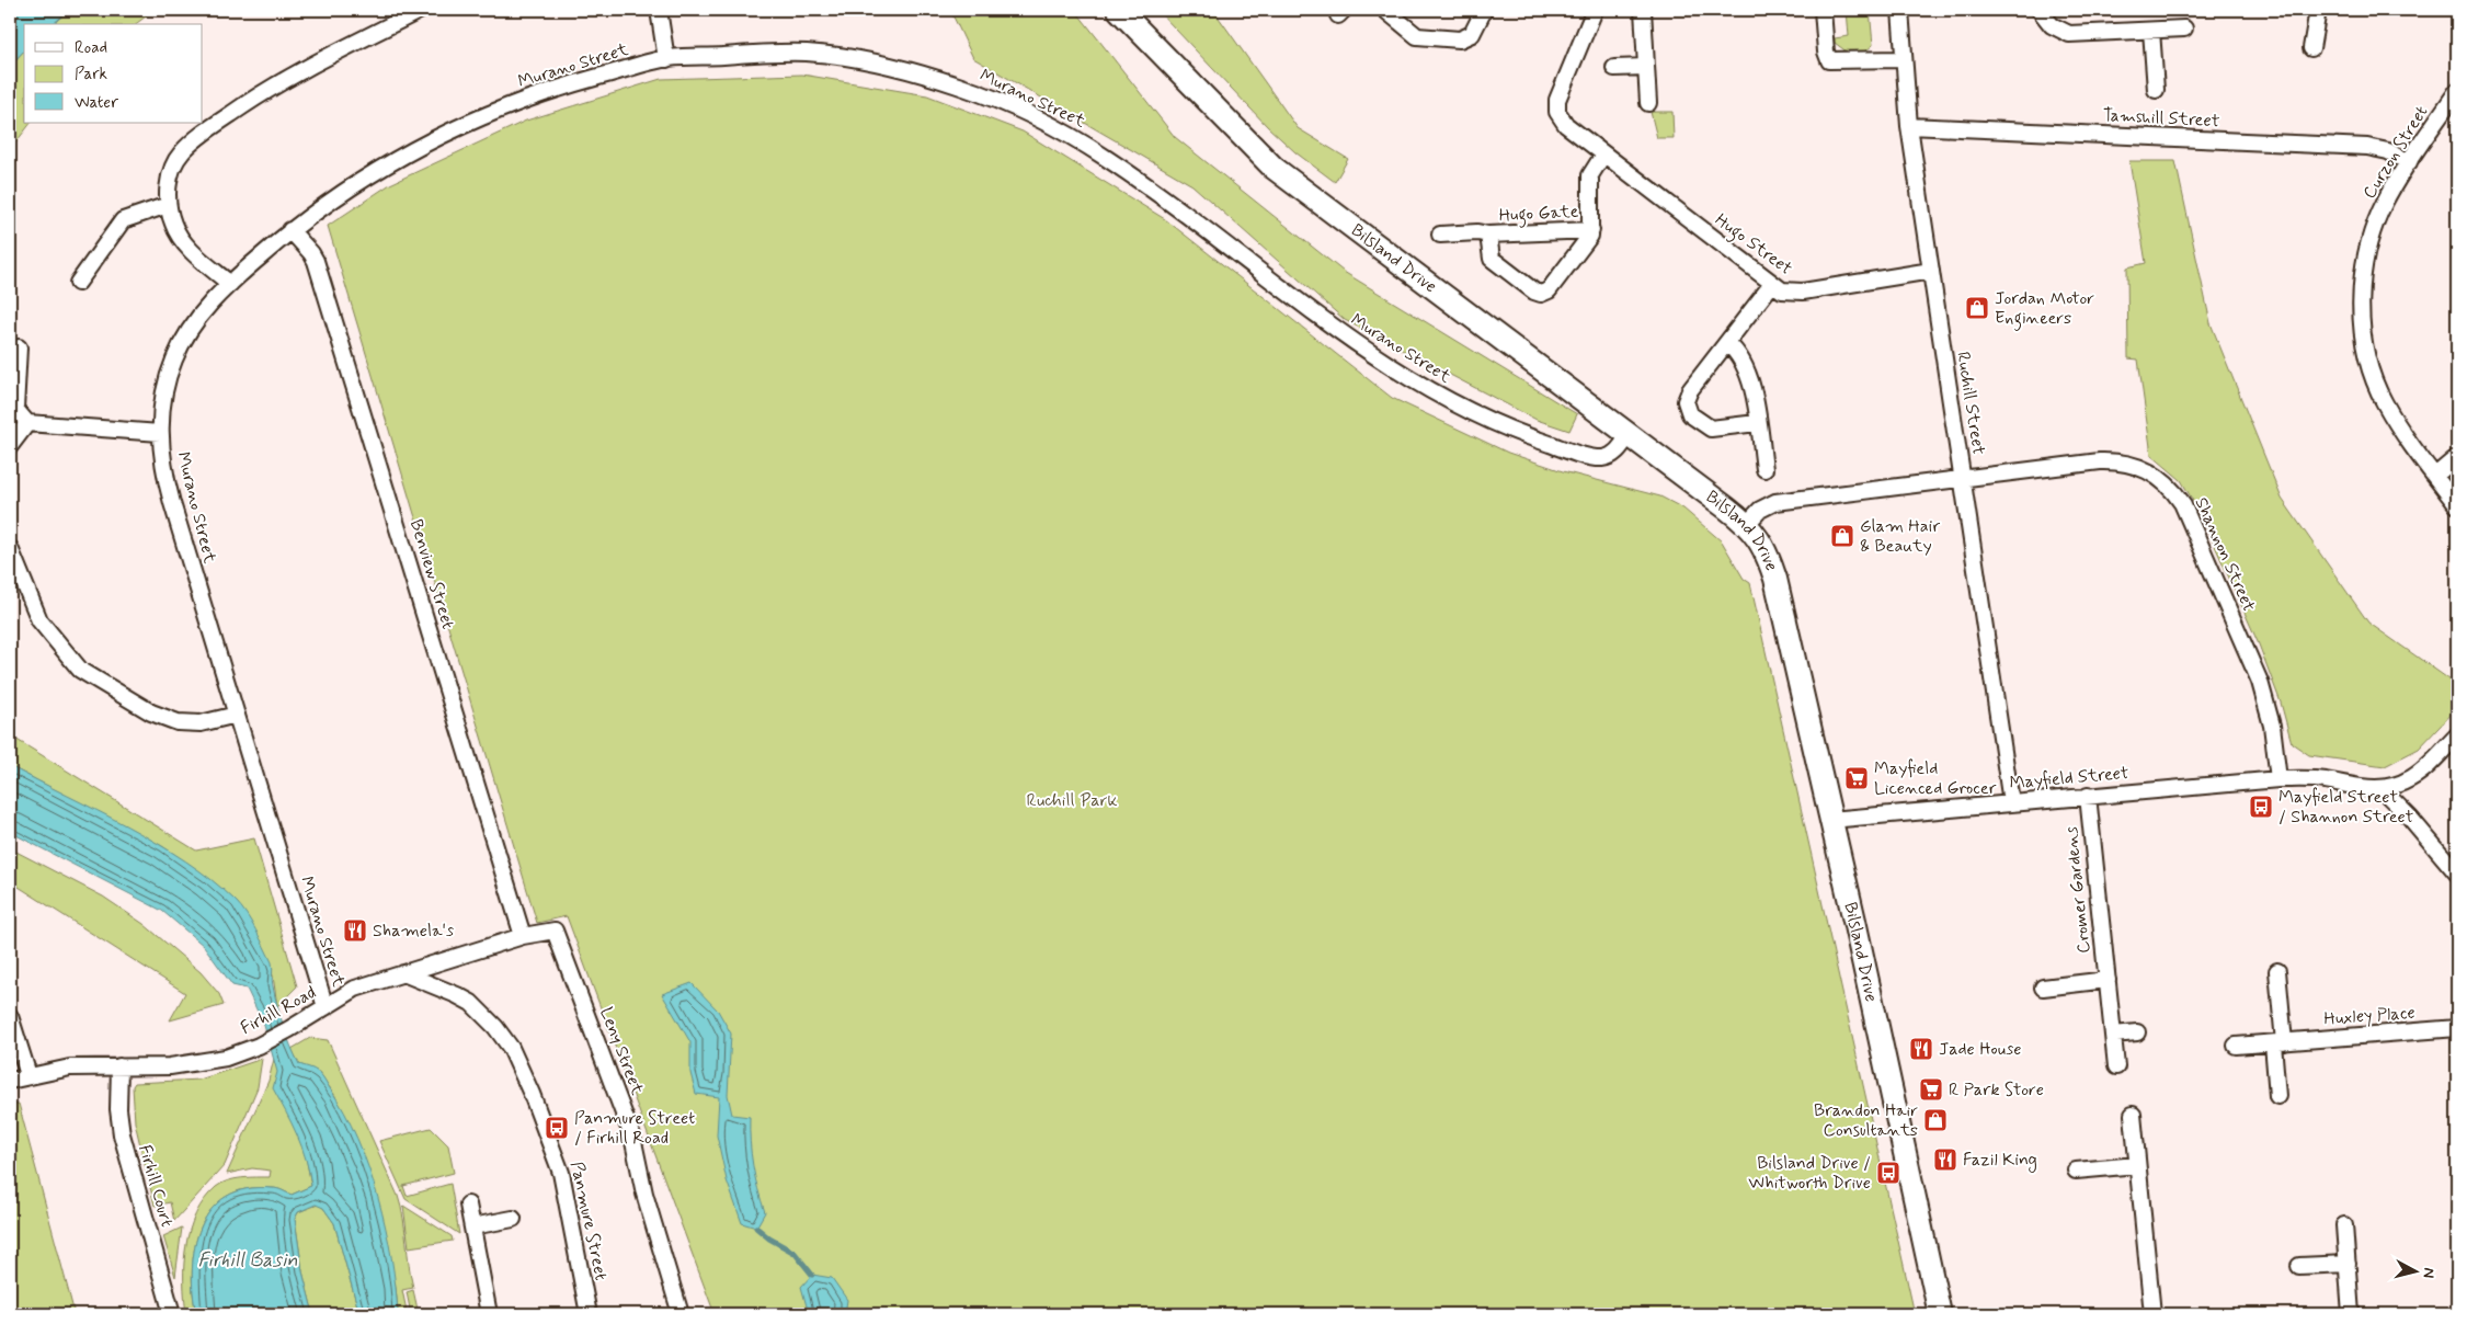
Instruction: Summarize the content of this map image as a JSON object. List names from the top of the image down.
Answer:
{
  "streets": {
    "main road": ["Bilsland Drive"],
    "street": [
      "Murano Street",
      "Tamshill Street",
      "Curzon Street",
      "Hugo Gate",
      "Hugo Street",
      "Ruchill Street",
      "Shannon Street",
      "Benview Street",
      "Mayfield Street",
      "Cromer Gardens",
      "Firhill Road",
      "Huxley Place",
      "Leny Street",
      "Firhill Court",
      "Panmure Street"
    ]
  },
  "crossings": [
    ["Murano Street", "Bilsland Drive"],
    ["Murano Street", "Benview Street"],
    ["Murano Street", "Firhill Road"],
    ["Tamshill Street", "Curzon Street"],
    ["Tamshill Street", "Ruchill Street"],
    ["Hugo Gate", "Hugo Street"],
    ["Hugo Street", "Ruchill Street"],
    ["Bilsland Drive", "Shannon Street"],
    ["Bilsland Drive", "Mayfield Street"],
    ["Ruchill Street", "Shannon Street"],
    ["Ruchill Street", "Mayfield Street"],
    ["Shannon Street", "Mayfield Street"],
    ["Benview Street", "Firhill Road"],
    ["Mayfield Street", "Cromer Gardens"],
    ["Firhill Road", "Leny Street"],
    ["Firhill Road", "Firhill Court"],
    ["Firhill Road", "Panmure Street"]
  ],
  "water": ["Firhill Basin"],
  "parks": ["Ruchill Park"],
  "places": {
    "shop": ["Jordan Motor Engineers", "Glam Hair & Beauty", "Brandon Hair Consultants"],
    "supermarket": ["Mayfield Licenced Grocer", "R Park Store"],
    "bus stop": ["Mayfield Street / Shannon Street", "Panmure Street / Firhill Road", "Bilsland Drive / Whitworth Drive"],
    "restaurant": ["Shamela's", "Jade House", "Fazil King"]
  },
  "legend": ["Road", "Park", "Water"],
  "north": "right"
}
